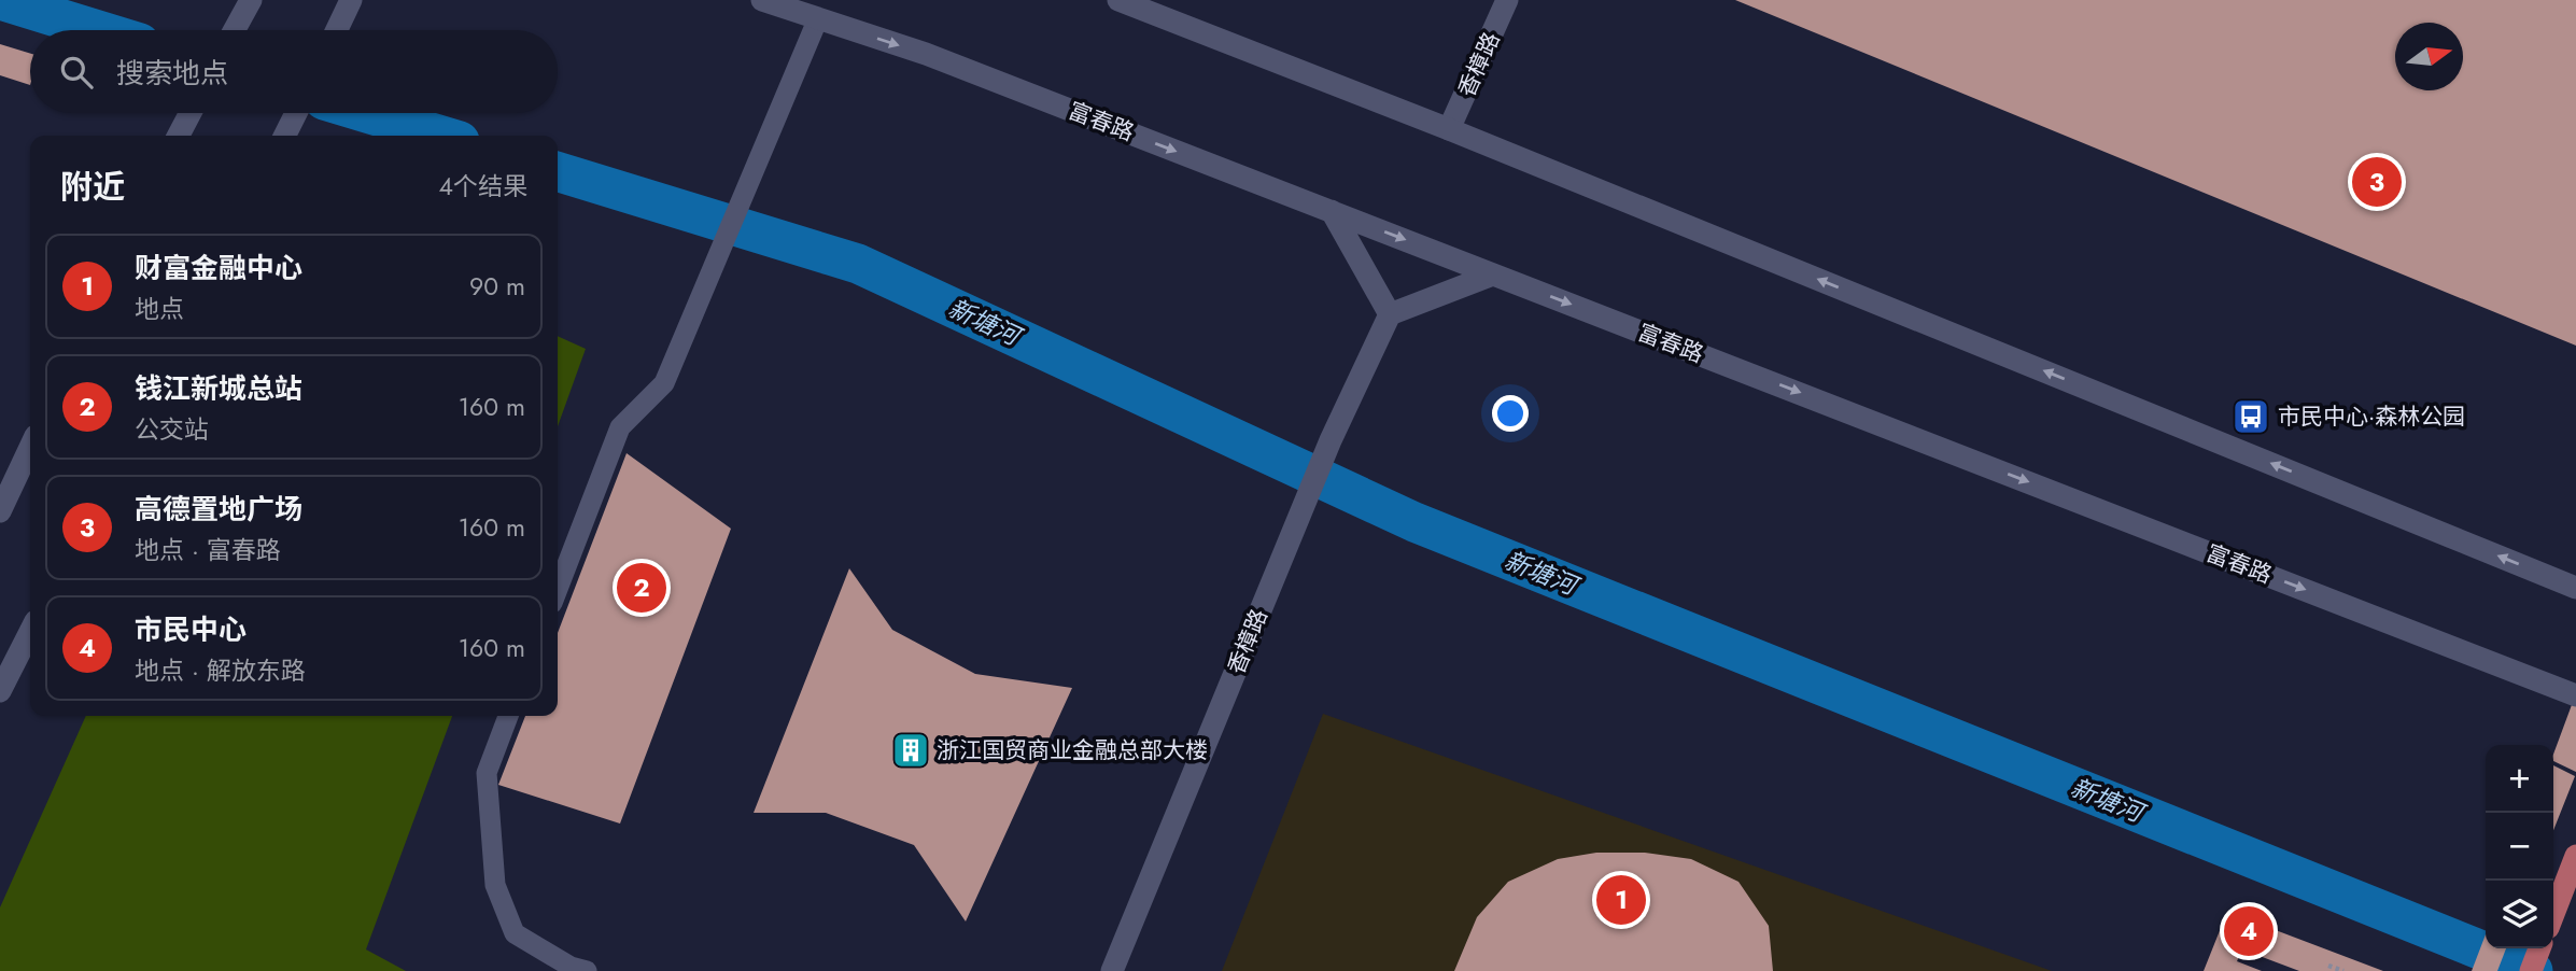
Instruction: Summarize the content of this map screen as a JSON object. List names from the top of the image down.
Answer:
{
  "streets": {
    "main road": ["香樟路", "富春路"]
  },
  "water": ["新塘河"],
  "places": {
    "bus stop": ["市民中心·森林公园"],
    "building": ["浙江国贸商业金融总部大楼"]
  },
  "north": "right",
  "page": {
    "search": "搜索地点",
    "heading": ["附近", "4个结果"],
    "pins": [
      "3",
      "2",
      "1",
      "4"
    ],
    "list": [
      {
        "mark": "1",
        "name": "财富金融中心",
        "note": "地点",
        "value": "90 m"
      },
      {
        "mark": "2",
        "name": "钱江新城总站",
        "note": "公交站",
        "value": "160 m"
      },
      {
        "mark": "3",
        "name": "高德置地广场",
        "note": "地点 · 富春路",
        "value": "160 m"
      },
      {
        "mark": "4",
        "name": "市民中心",
        "note": "地点 · 解放东路",
        "value": "160 m"
      }
    ],
    "map_buttons": ["+", "−"]
  }
}
